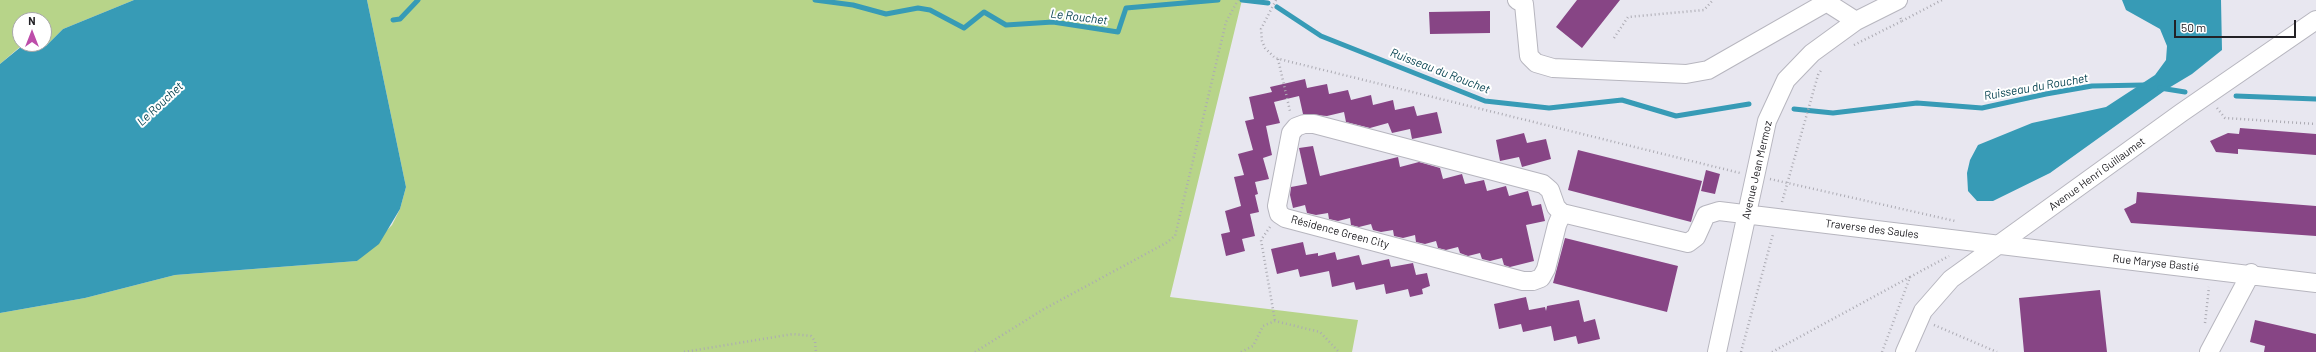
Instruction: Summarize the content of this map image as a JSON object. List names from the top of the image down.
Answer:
{
  "streets": {
    "street": [
      "Avenue Jean Mermoz",
      "Avenue Henri Guillaumet",
      "Traverse des Saules",
      "Résidence Green City",
      "Rue Maryse Bastié"
    ]
  },
  "crossings": [
    ["Avenue Jean Mermoz", "Traverse des Saules"],
    ["Avenue Henri Guillaumet", "Traverse des Saules"],
    ["Avenue Henri Guillaumet", "Rue Maryse Bastié"],
    ["Traverse des Saules", "Rue Maryse Bastié"]
  ],
  "water": ["Le Rouchet", "Ruisseau du Rouchet"],
  "scale_bar": "50 m",
  "north": "top"
}
